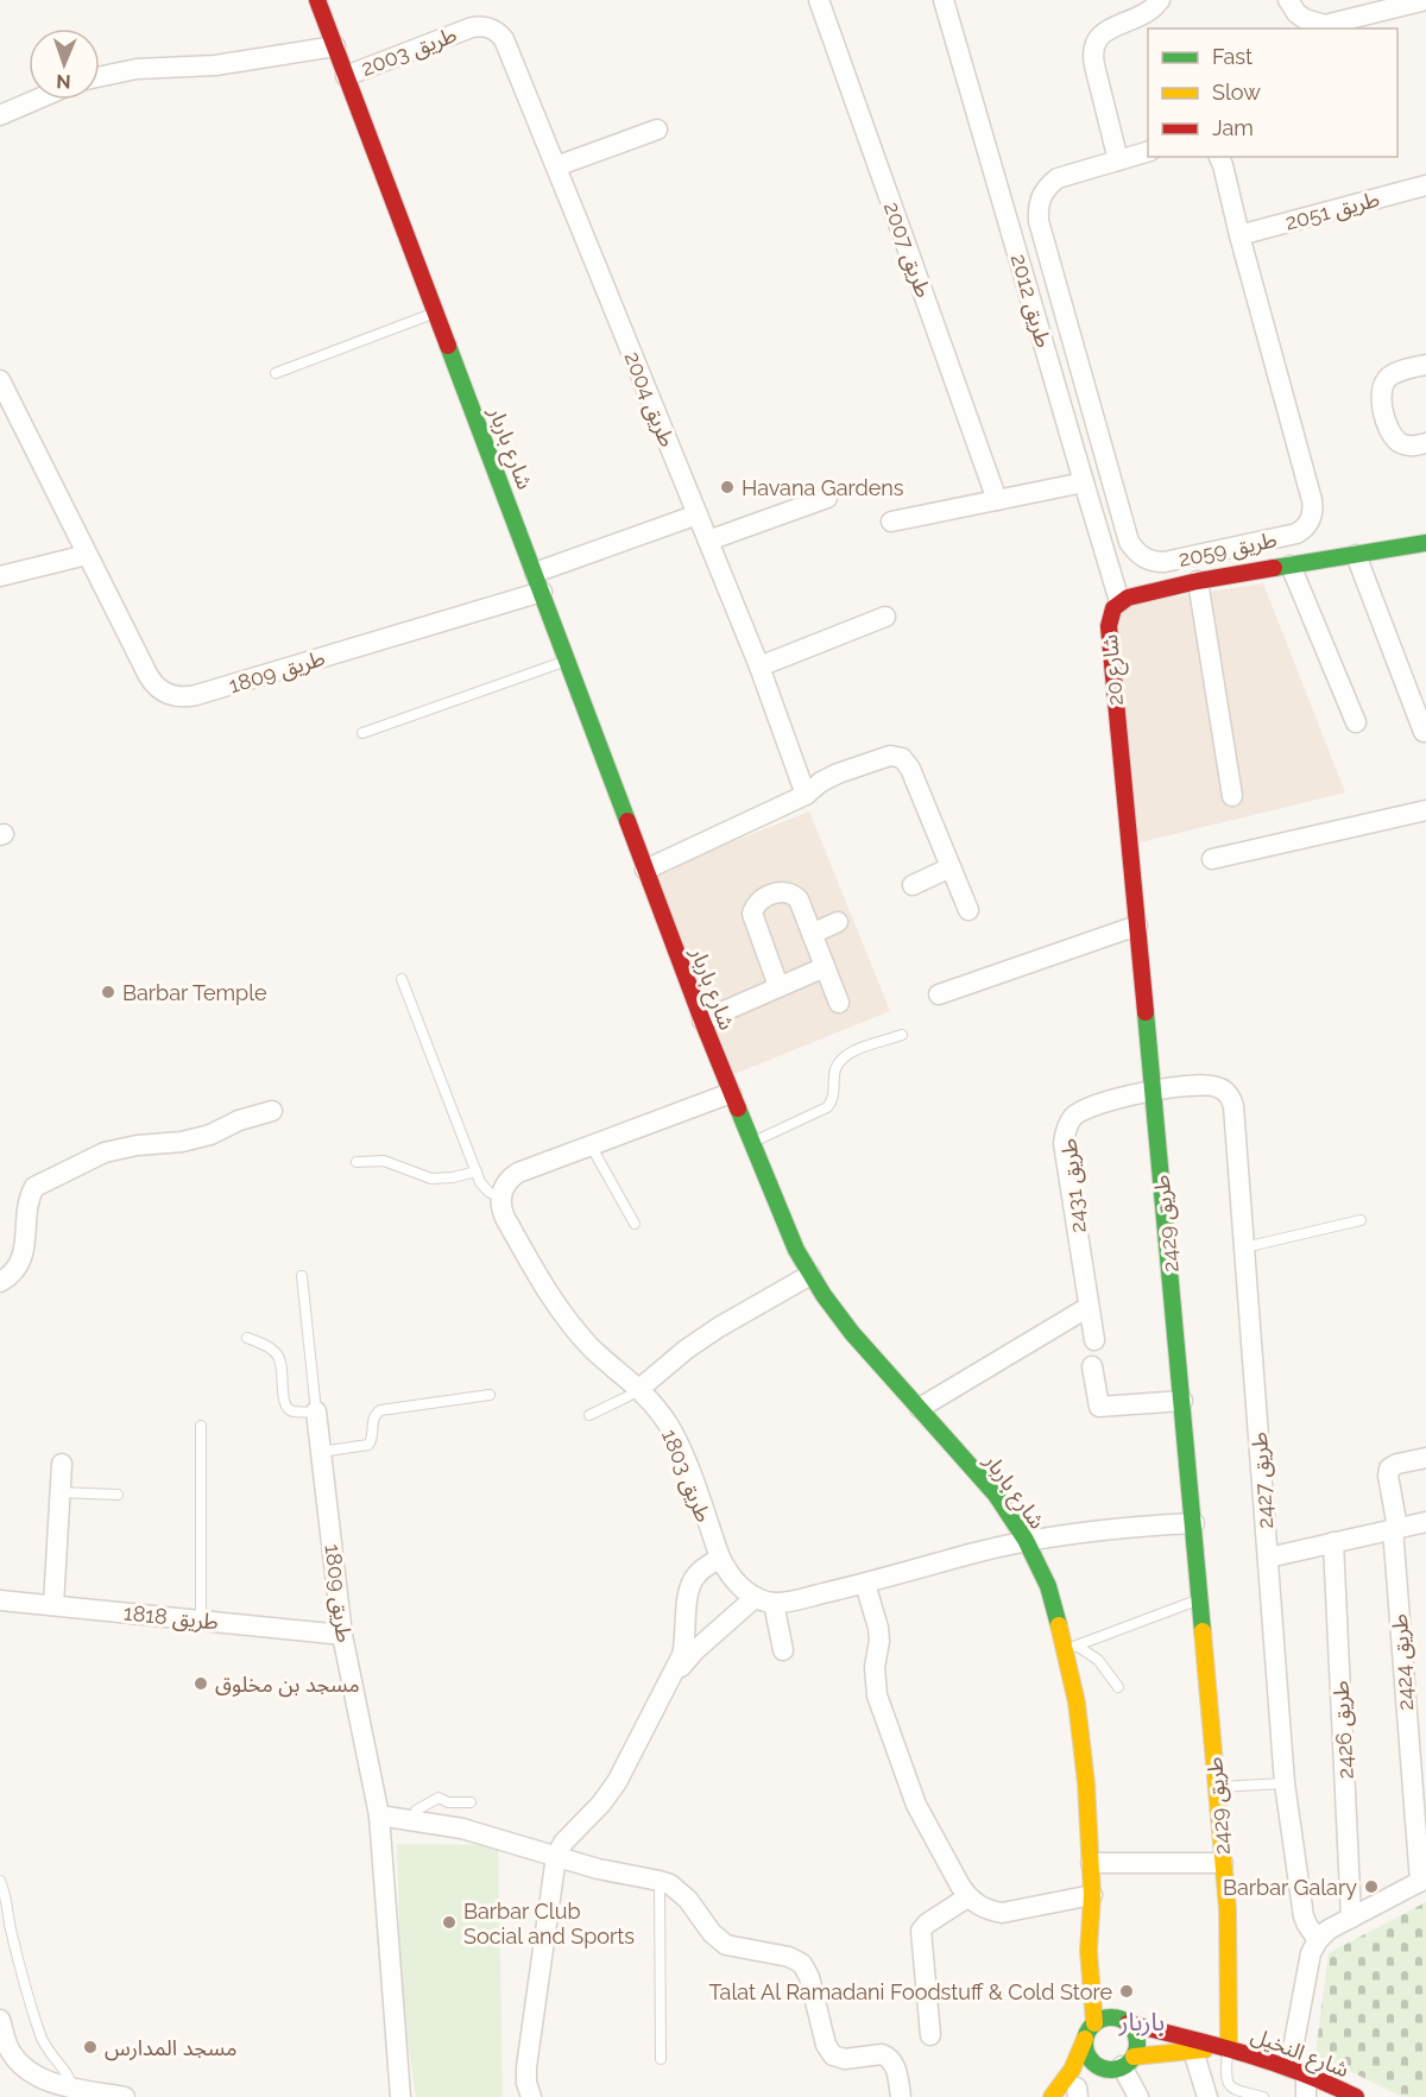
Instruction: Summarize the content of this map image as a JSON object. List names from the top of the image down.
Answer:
{
  "streets": {
    "street": [
      "طريق 2003",
      "طريق 2051",
      "طريق 2007",
      "طريق 2012",
      "طريق 2004",
      "شارع باربار",
      "طريق 2059",
      "شارع 20",
      "طريق 1809",
      "طريق 2431",
      "طريق 2429",
      "طريق 1803",
      "طريق 2427",
      "طريق 1818",
      "طريق 2424",
      "طريق 2426",
      "شارع النخيل"
    ]
  },
  "crossings": [
    ["طريق 2003", "طريق 2004"],
    ["طريق 2003", "شارع باربار"],
    ["طريق 2051", "طريق 2059"],
    ["طريق 2012", "شارع 20"],
    ["طريق 2004", "طريق 1809"],
    ["شارع باربار", "طريق 1809"],
    ["شارع باربار", "شارع النخيل"],
    ["شارع 20", "طريق 2429"],
    ["طريق 1809", "طريق 1818"],
    ["طريق 2431", "طريق 2429"],
    ["طريق 2431", "طريق 2427"],
    ["طريق 2429", "طريق 2427"],
    ["طريق 2429", "شارع النخيل"]
  ],
  "districts": ["باربار"],
  "places": [
    "Havana Gardens",
    "Barbar Temple",
    "مسجد بن مخلوق",
    "Barbar Galary",
    "Barbar Club Social and Sports",
    "Talat Al Ramadani Foodstuff & Cold Store",
    "مسجد المدارس"
  ],
  "legend": ["Fast", "Slow", "Jam"],
  "north": "bottom"
}
